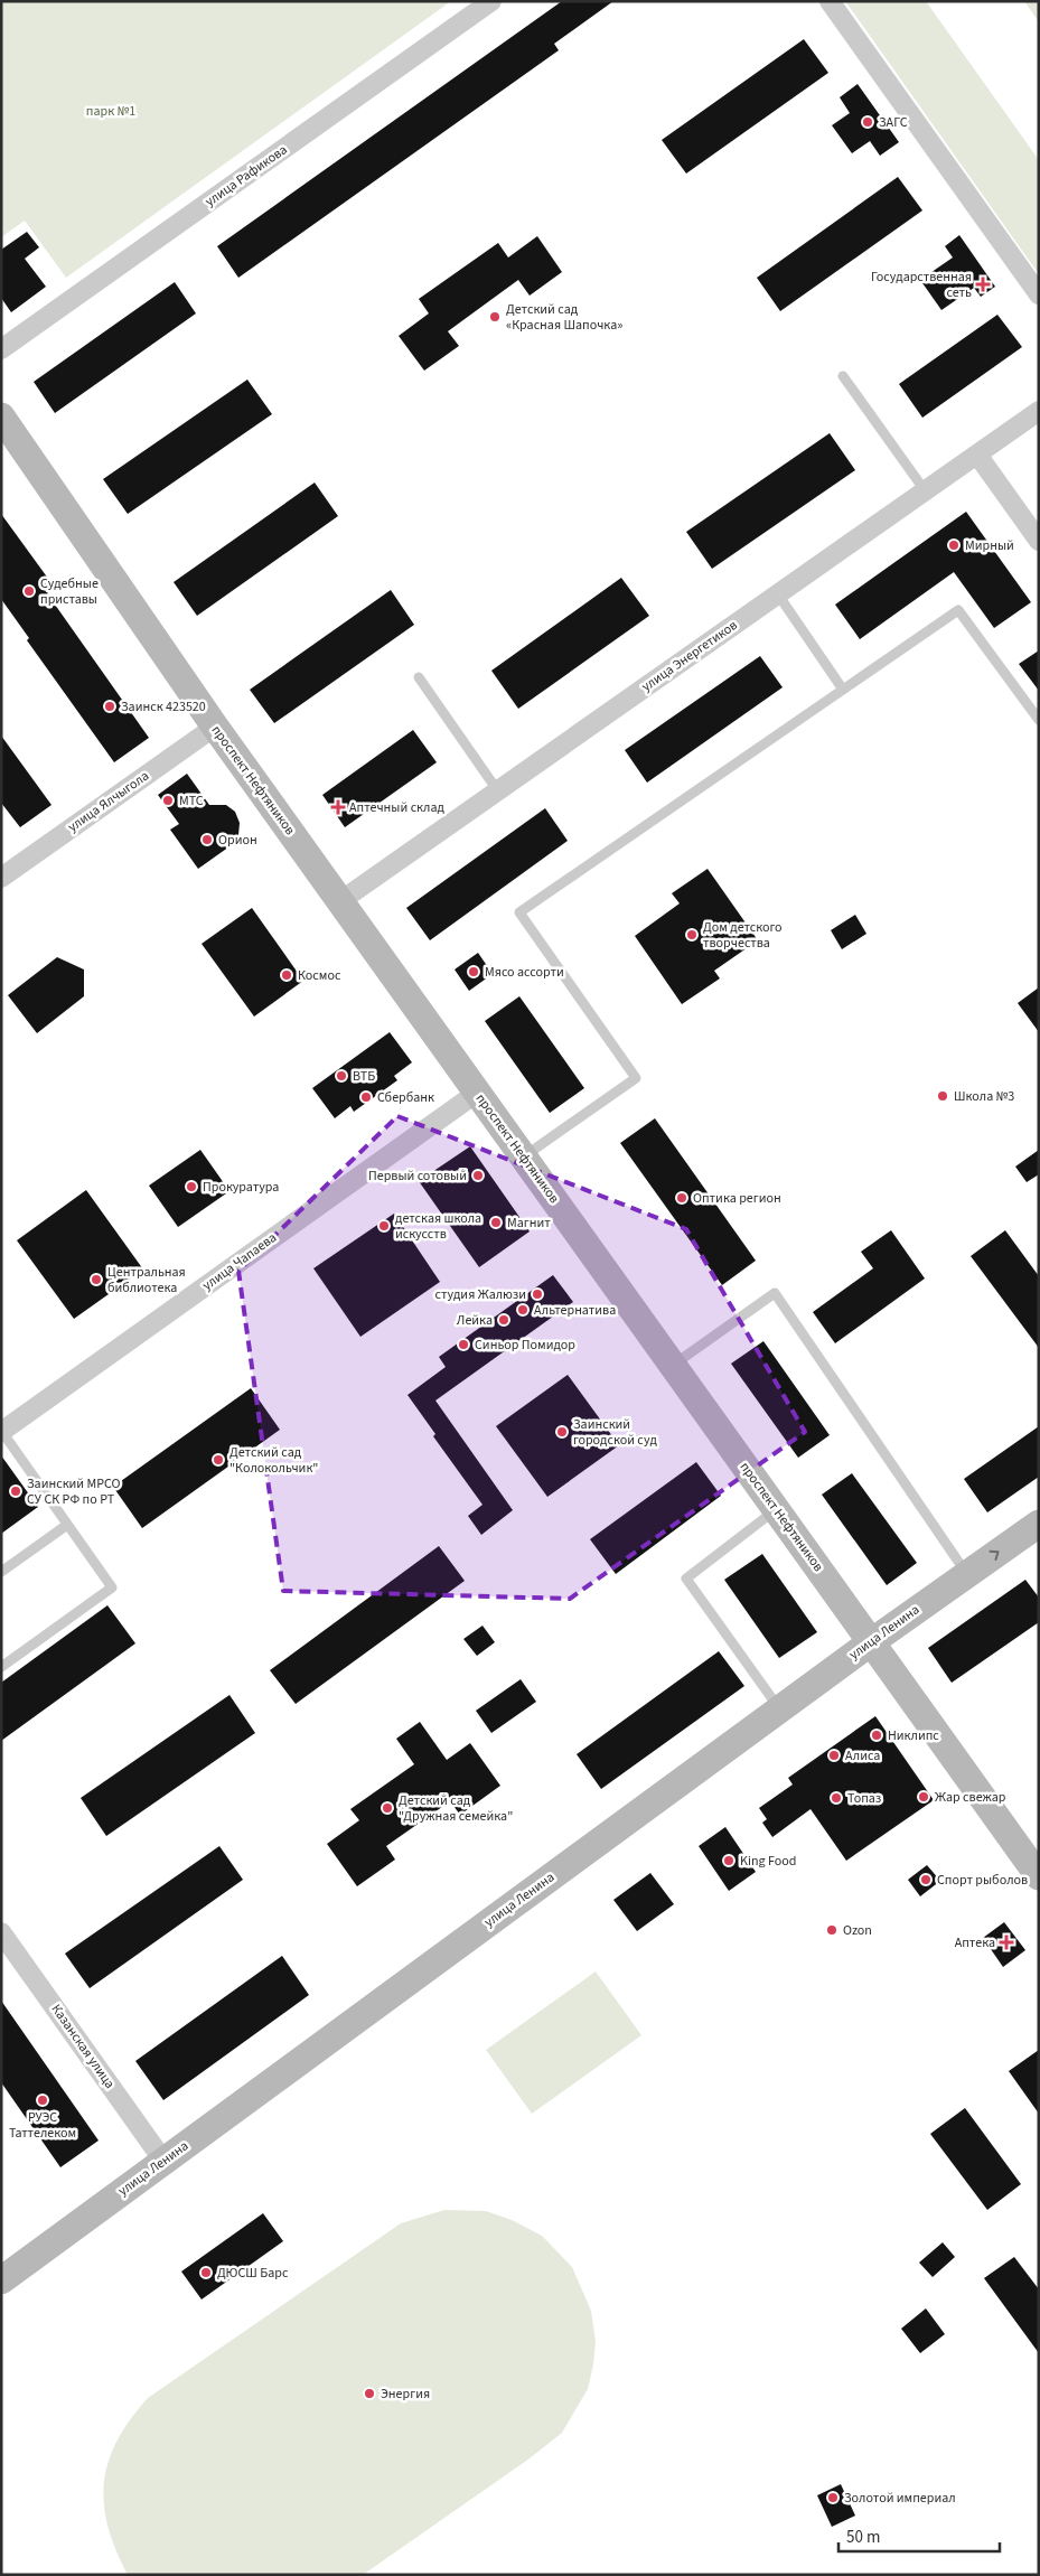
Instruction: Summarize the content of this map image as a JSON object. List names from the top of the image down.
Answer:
{
  "streets": {
    "main road": ["проспект Нефтяников", "улица Ленина"],
    "street": [
      "улица Рафикова",
      "улица Энергетиков",
      "улица Ялчыгола",
      "улица Чапаева",
      "Казанская улица"
    ]
  },
  "crossings": [
    ["улица Энергетиков", "проспект Нефтяников"],
    ["проспект Нефтяников", "улица Ялчыгола"],
    ["проспект Нефтяников", "улица Чапаева"],
    ["проспект Нефтяников", "улица Ленина"],
    ["улица Ленина", "Казанская улица"]
  ],
  "parks": ["парк №1"],
  "places": {
    "other": [
      "ЗАГС",
      "Детский сад «Красная Шапочка»",
      "Мирный",
      "Судебные приставы",
      "Заинск 423520",
      "МТС",
      "Орион",
      "Дом детского творчества",
      "Мясо ассорти",
      "Космос",
      "ВТБ",
      "Школа №3",
      "Сбербанк",
      "Первый сотовый",
      "Прокуратура",
      "Оптика регион",
      "Магнит",
      "детская школа искусств",
      "Центральная библиотека",
      "студия Жалюзи",
      "Альтернатива",
      "Лейка",
      "Синьор Помидор",
      "Заинский городской суд",
      "Детский сад \"Колокольчик\"",
      "Заинский МРСО СУ СК РФ по РТ",
      "Никлипс",
      "Алиса",
      "Жар свежар",
      "Топаз",
      "Детский сад \"Дружная семейка\"",
      "King Food",
      "Спорт рыболов",
      "Ozon",
      "РУЭС Таттелеком",
      "ДЮСШ Барс",
      "Энергия",
      "Золотой империал"
    ],
    "health": ["Государственная сеть", "Аптечный склад", "Аптека"]
  },
  "scale_bar": "50 m"
}
